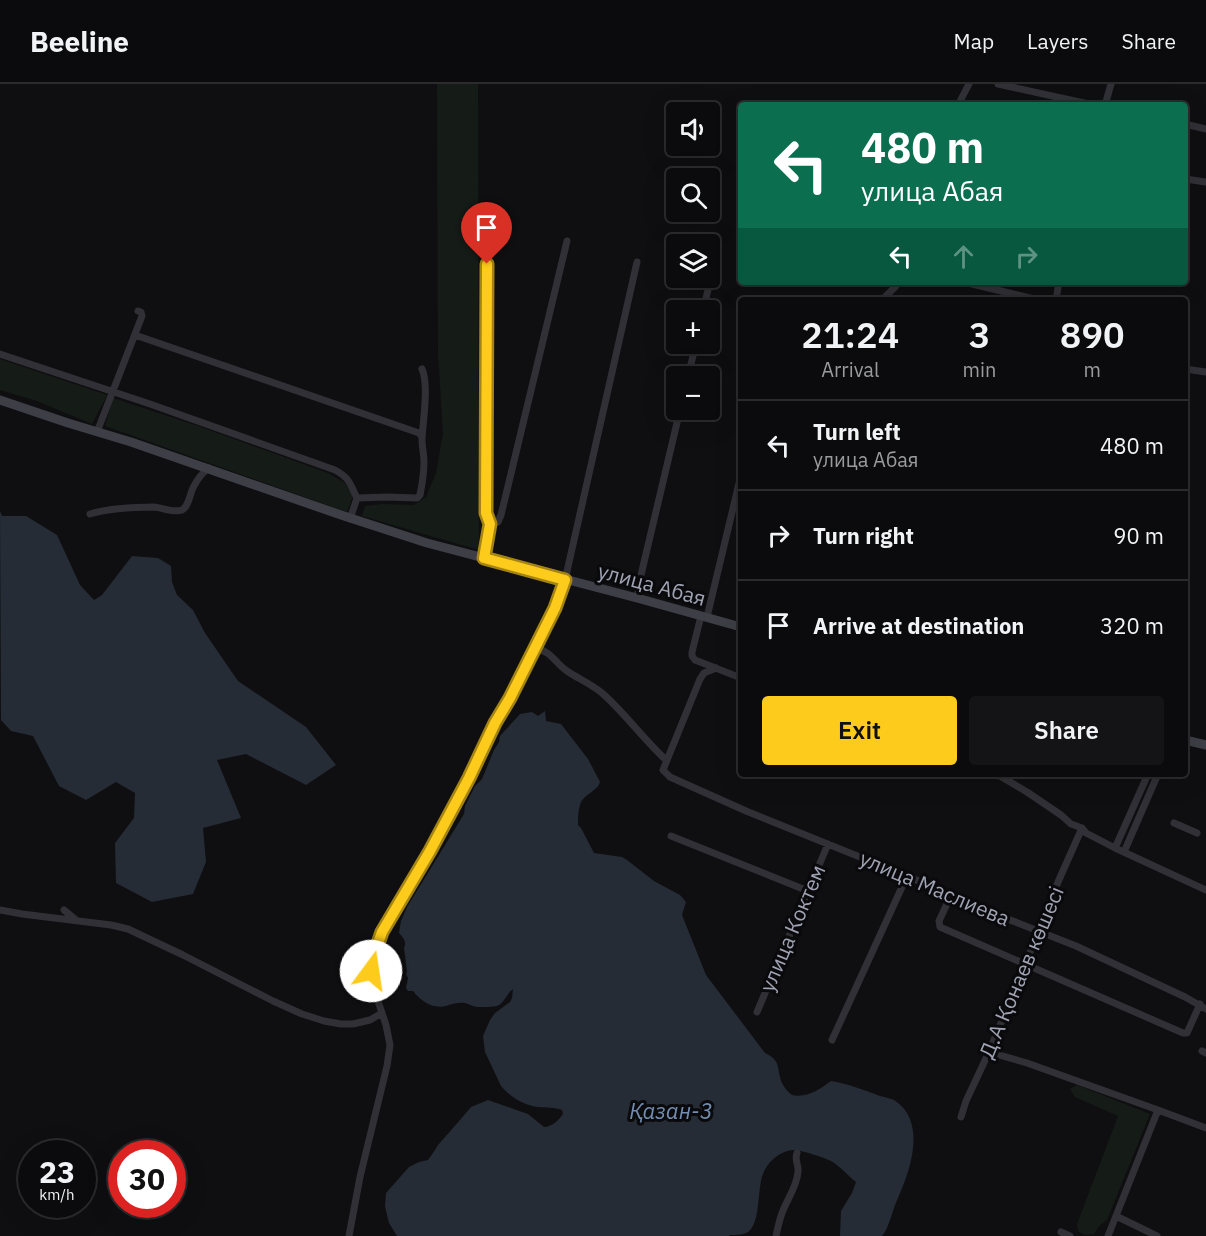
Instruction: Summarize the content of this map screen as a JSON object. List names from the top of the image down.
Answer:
{
  "streets": {
    "main road": ["улица Абая"],
    "street": ["улица Маслиева", "улица Коктем", "Д.А Қонаев көшесі"]
  },
  "crossings": [
    ["улица Маслиева", "улица Коктем"],
    ["улица Маслиева", "Д.А Қонаев көшесі"]
  ],
  "water": ["Қазан-3"],
  "page": {
    "header": "Beeline",
    "nav": ["Map", "Layers", "Share"],
    "map_buttons": ["+", "−"],
    "turn": ["480 m", "улица Абая"],
    "eta": [
      "21:24",
      "Arrival",
      "3",
      "min",
      "890",
      "m"
    ],
    "list": [
      {
        "name": "Turn left",
        "note": "улица Абая",
        "value": "480 m"
      },
      {
        "name": "Turn right",
        "value": "90 m"
      },
      {
        "name": "Arrive at destination",
        "value": "320 m"
      }
    ],
    "buttons": ["Exit", "Share"],
    "speed": "23 km/h",
    "limit": "30"
  }
}
